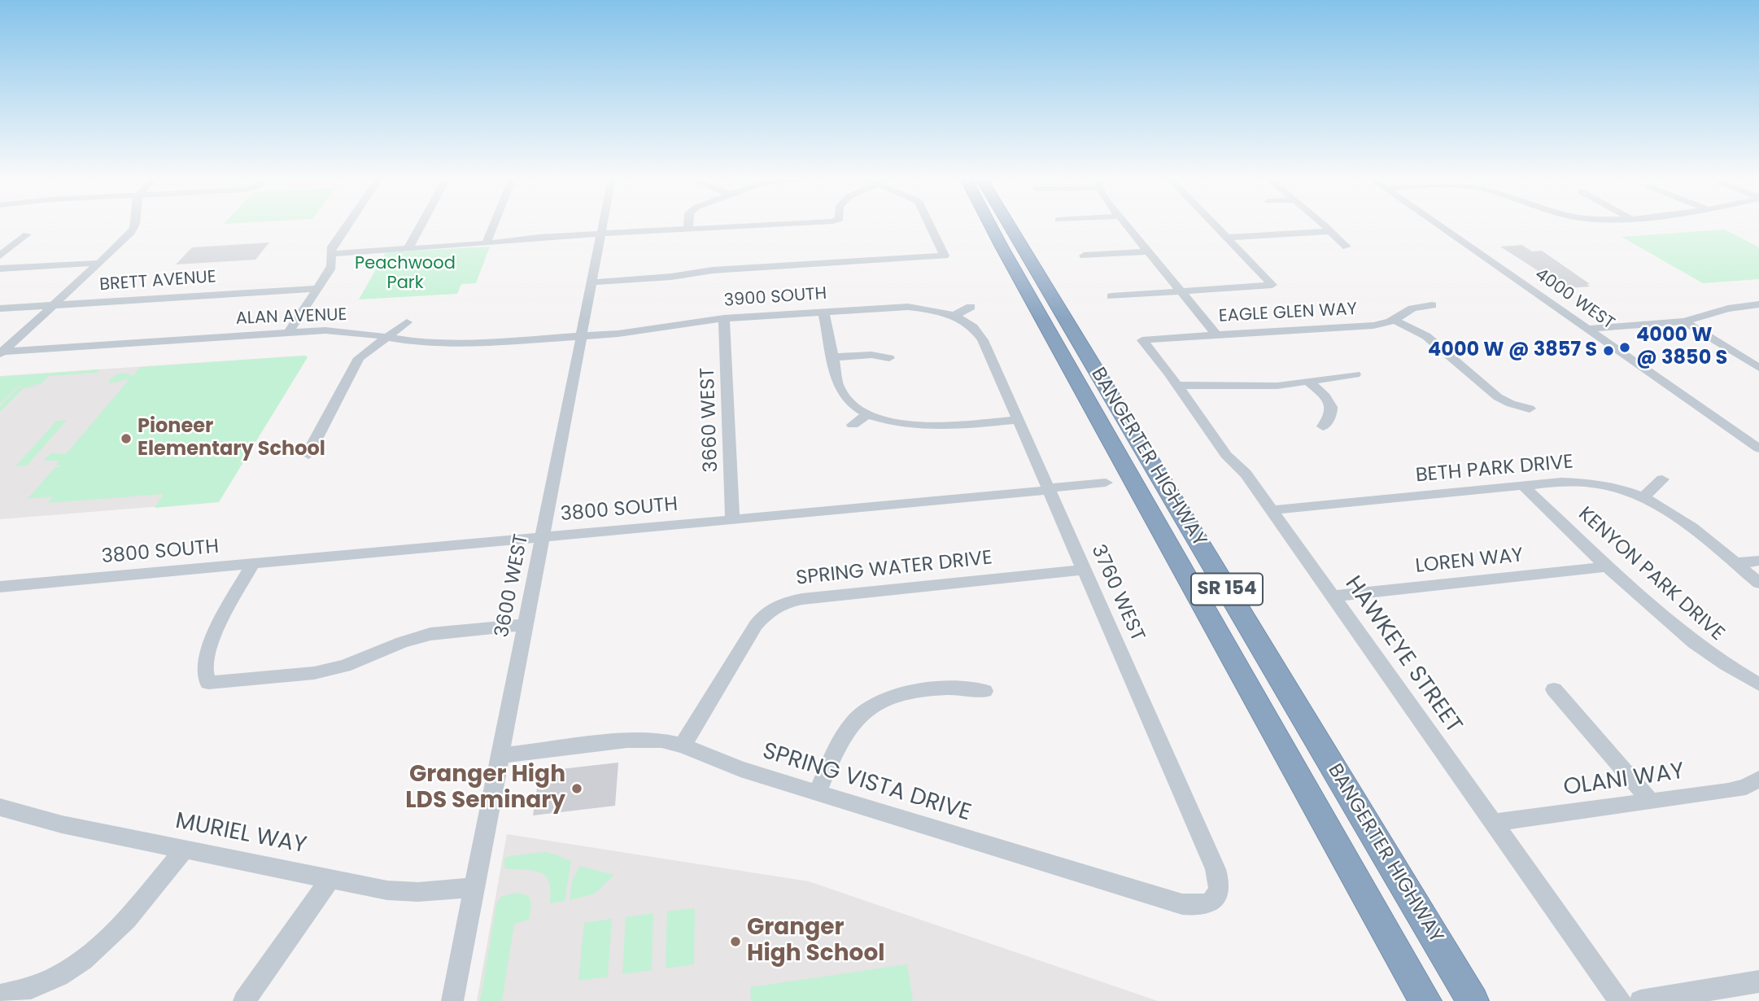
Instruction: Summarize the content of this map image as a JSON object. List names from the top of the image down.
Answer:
{
  "streets": {
    "highway": ["BANGERTER HIGHWAY", "SR 154"],
    "street": [
      "BRETT AVENUE",
      "3900 SOUTH",
      "4000 WEST",
      "EAGLE GLEN WAY",
      "ALAN AVENUE",
      "3660 WEST",
      "BETH PARK DRIVE",
      "3800 SOUTH",
      "LOREN WAY",
      "SPRING WATER DRIVE",
      "KENYON PARK DRIVE",
      "3600 WEST",
      "3760 WEST",
      "HAWKEYE STREET",
      "OLANI WAY",
      "SPRING VISTA DRIVE",
      "MURIEL WAY"
    ]
  },
  "crossings": [
    ["3900 SOUTH", "ALAN AVENUE"],
    ["3900 SOUTH", "3660 WEST"],
    ["3900 SOUTH", "3600 WEST"],
    ["3900 SOUTH", "3760 WEST"],
    ["EAGLE GLEN WAY", "HAWKEYE STREET"],
    ["ALAN AVENUE", "3600 WEST"],
    ["3660 WEST", "3800 SOUTH"],
    ["BETH PARK DRIVE", "KENYON PARK DRIVE"],
    ["BETH PARK DRIVE", "HAWKEYE STREET"],
    ["3800 SOUTH", "3600 WEST"],
    ["3800 SOUTH", "3760 WEST"],
    ["LOREN WAY", "KENYON PARK DRIVE"],
    ["LOREN WAY", "HAWKEYE STREET"],
    ["SPRING WATER DRIVE", "3760 WEST"],
    ["SPRING WATER DRIVE", "SPRING VISTA DRIVE"],
    ["3600 WEST", "SPRING VISTA DRIVE"],
    ["3600 WEST", "MURIEL WAY"],
    ["3760 WEST", "SPRING VISTA DRIVE"],
    ["HAWKEYE STREET", "OLANI WAY"]
  ],
  "parks": ["Peachwood Park"],
  "places": [
    "4000 W @ 3850 S",
    "4000 W @ 3857 S",
    "Pioneer Elementary School",
    "Granger High LDS Seminary",
    "Granger High School"
  ]
}
